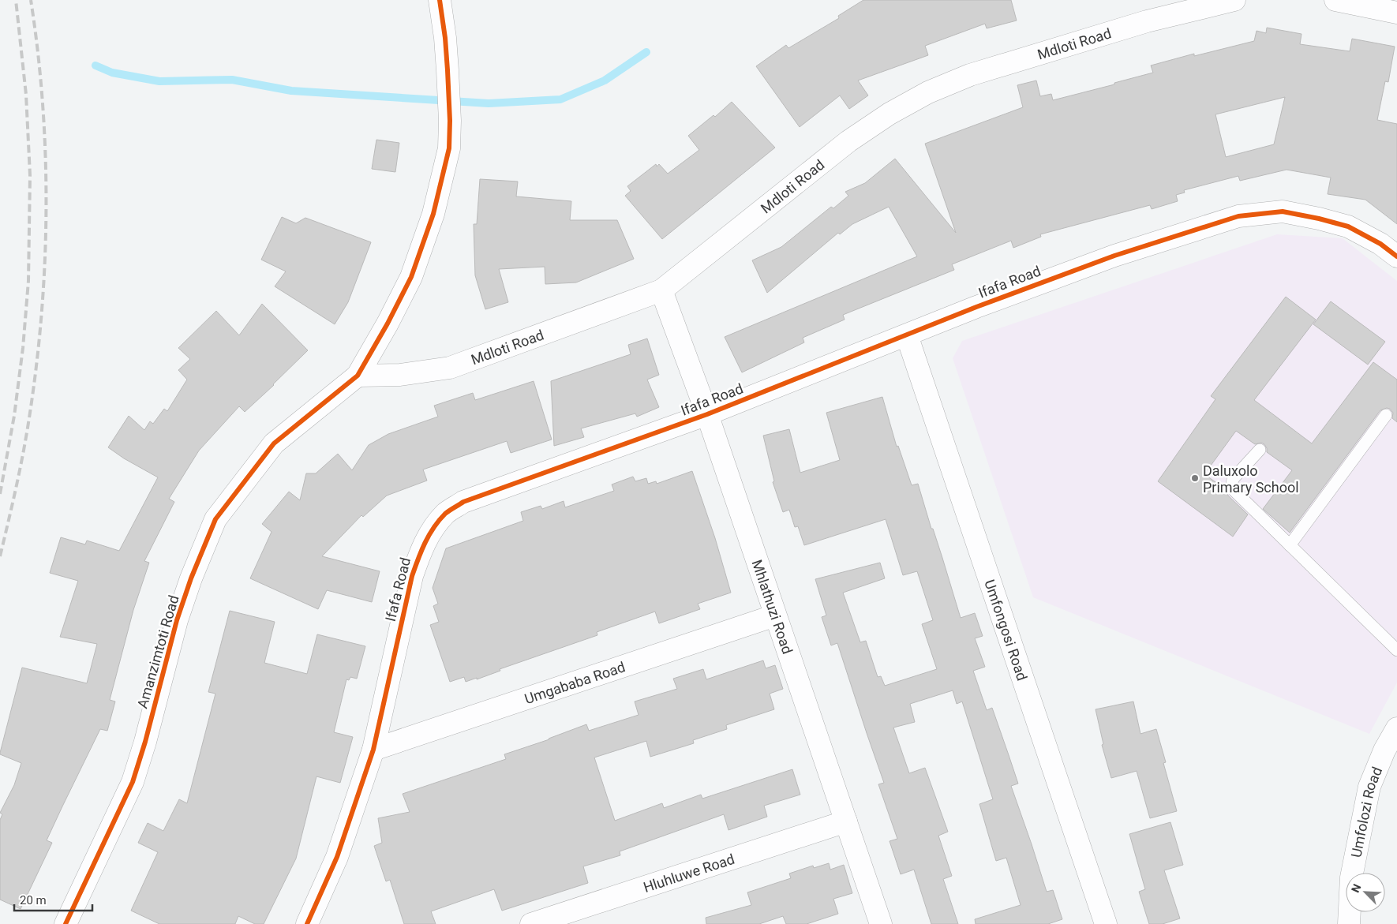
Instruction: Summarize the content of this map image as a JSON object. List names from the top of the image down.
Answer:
{
  "streets": {
    "street": [
      "Mdloti Road",
      "Ifafa Road",
      "Mhlathuzi Road",
      "Umfongosi Road",
      "Amanzimtoti Road",
      "Umgababa Road",
      "Umfolozi Road",
      "Hluhluwe Road"
    ]
  },
  "crossings": [
    ["Mdloti Road", "Mhlathuzi Road"],
    ["Mdloti Road", "Amanzimtoti Road"],
    ["Ifafa Road", "Mhlathuzi Road"],
    ["Ifafa Road", "Umfongosi Road"],
    ["Ifafa Road", "Umgababa Road"],
    ["Mhlathuzi Road", "Umgababa Road"],
    ["Mhlathuzi Road", "Hluhluwe Road"]
  ],
  "places": ["Daluxolo Primary School"],
  "scale_bar": "20 m",
  "north": "top left"
}
